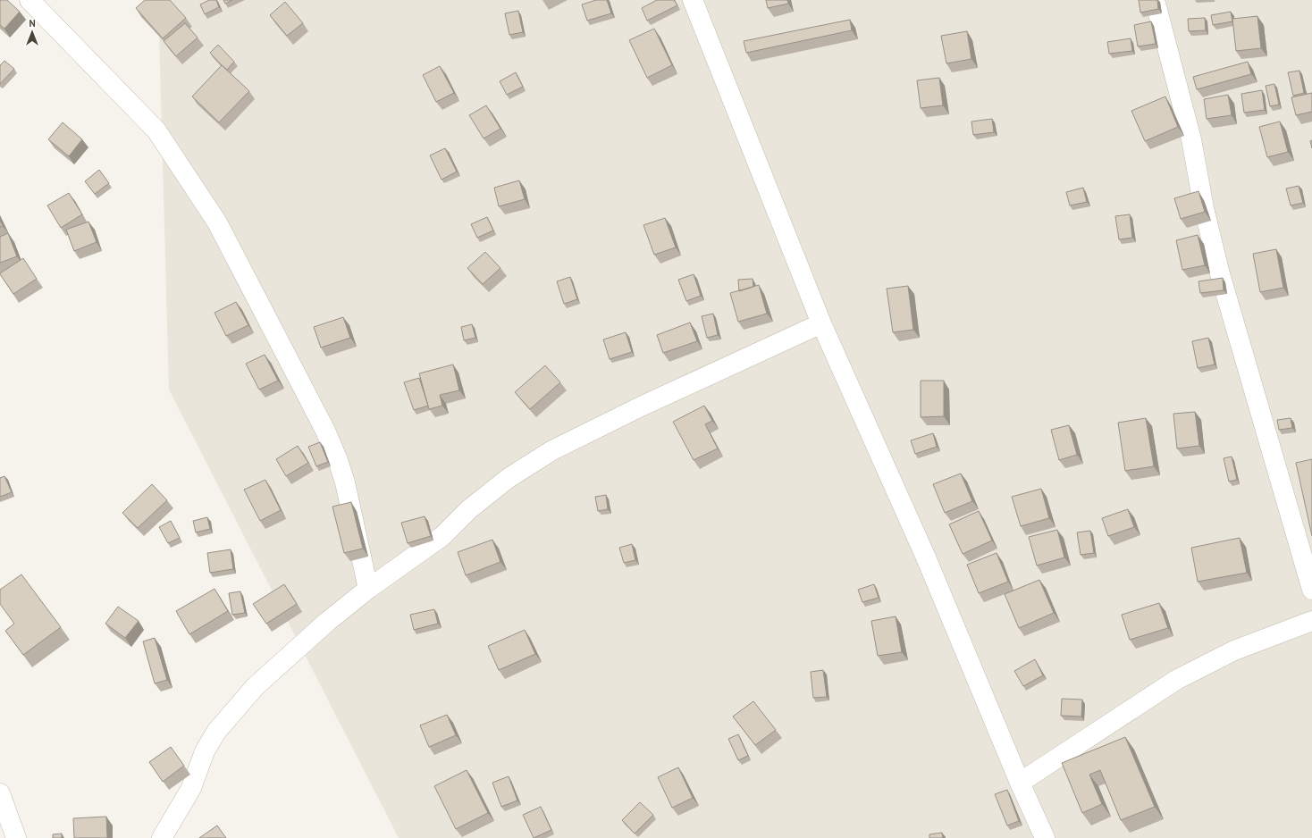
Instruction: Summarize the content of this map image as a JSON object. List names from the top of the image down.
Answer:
{
  "north": "top"
}
